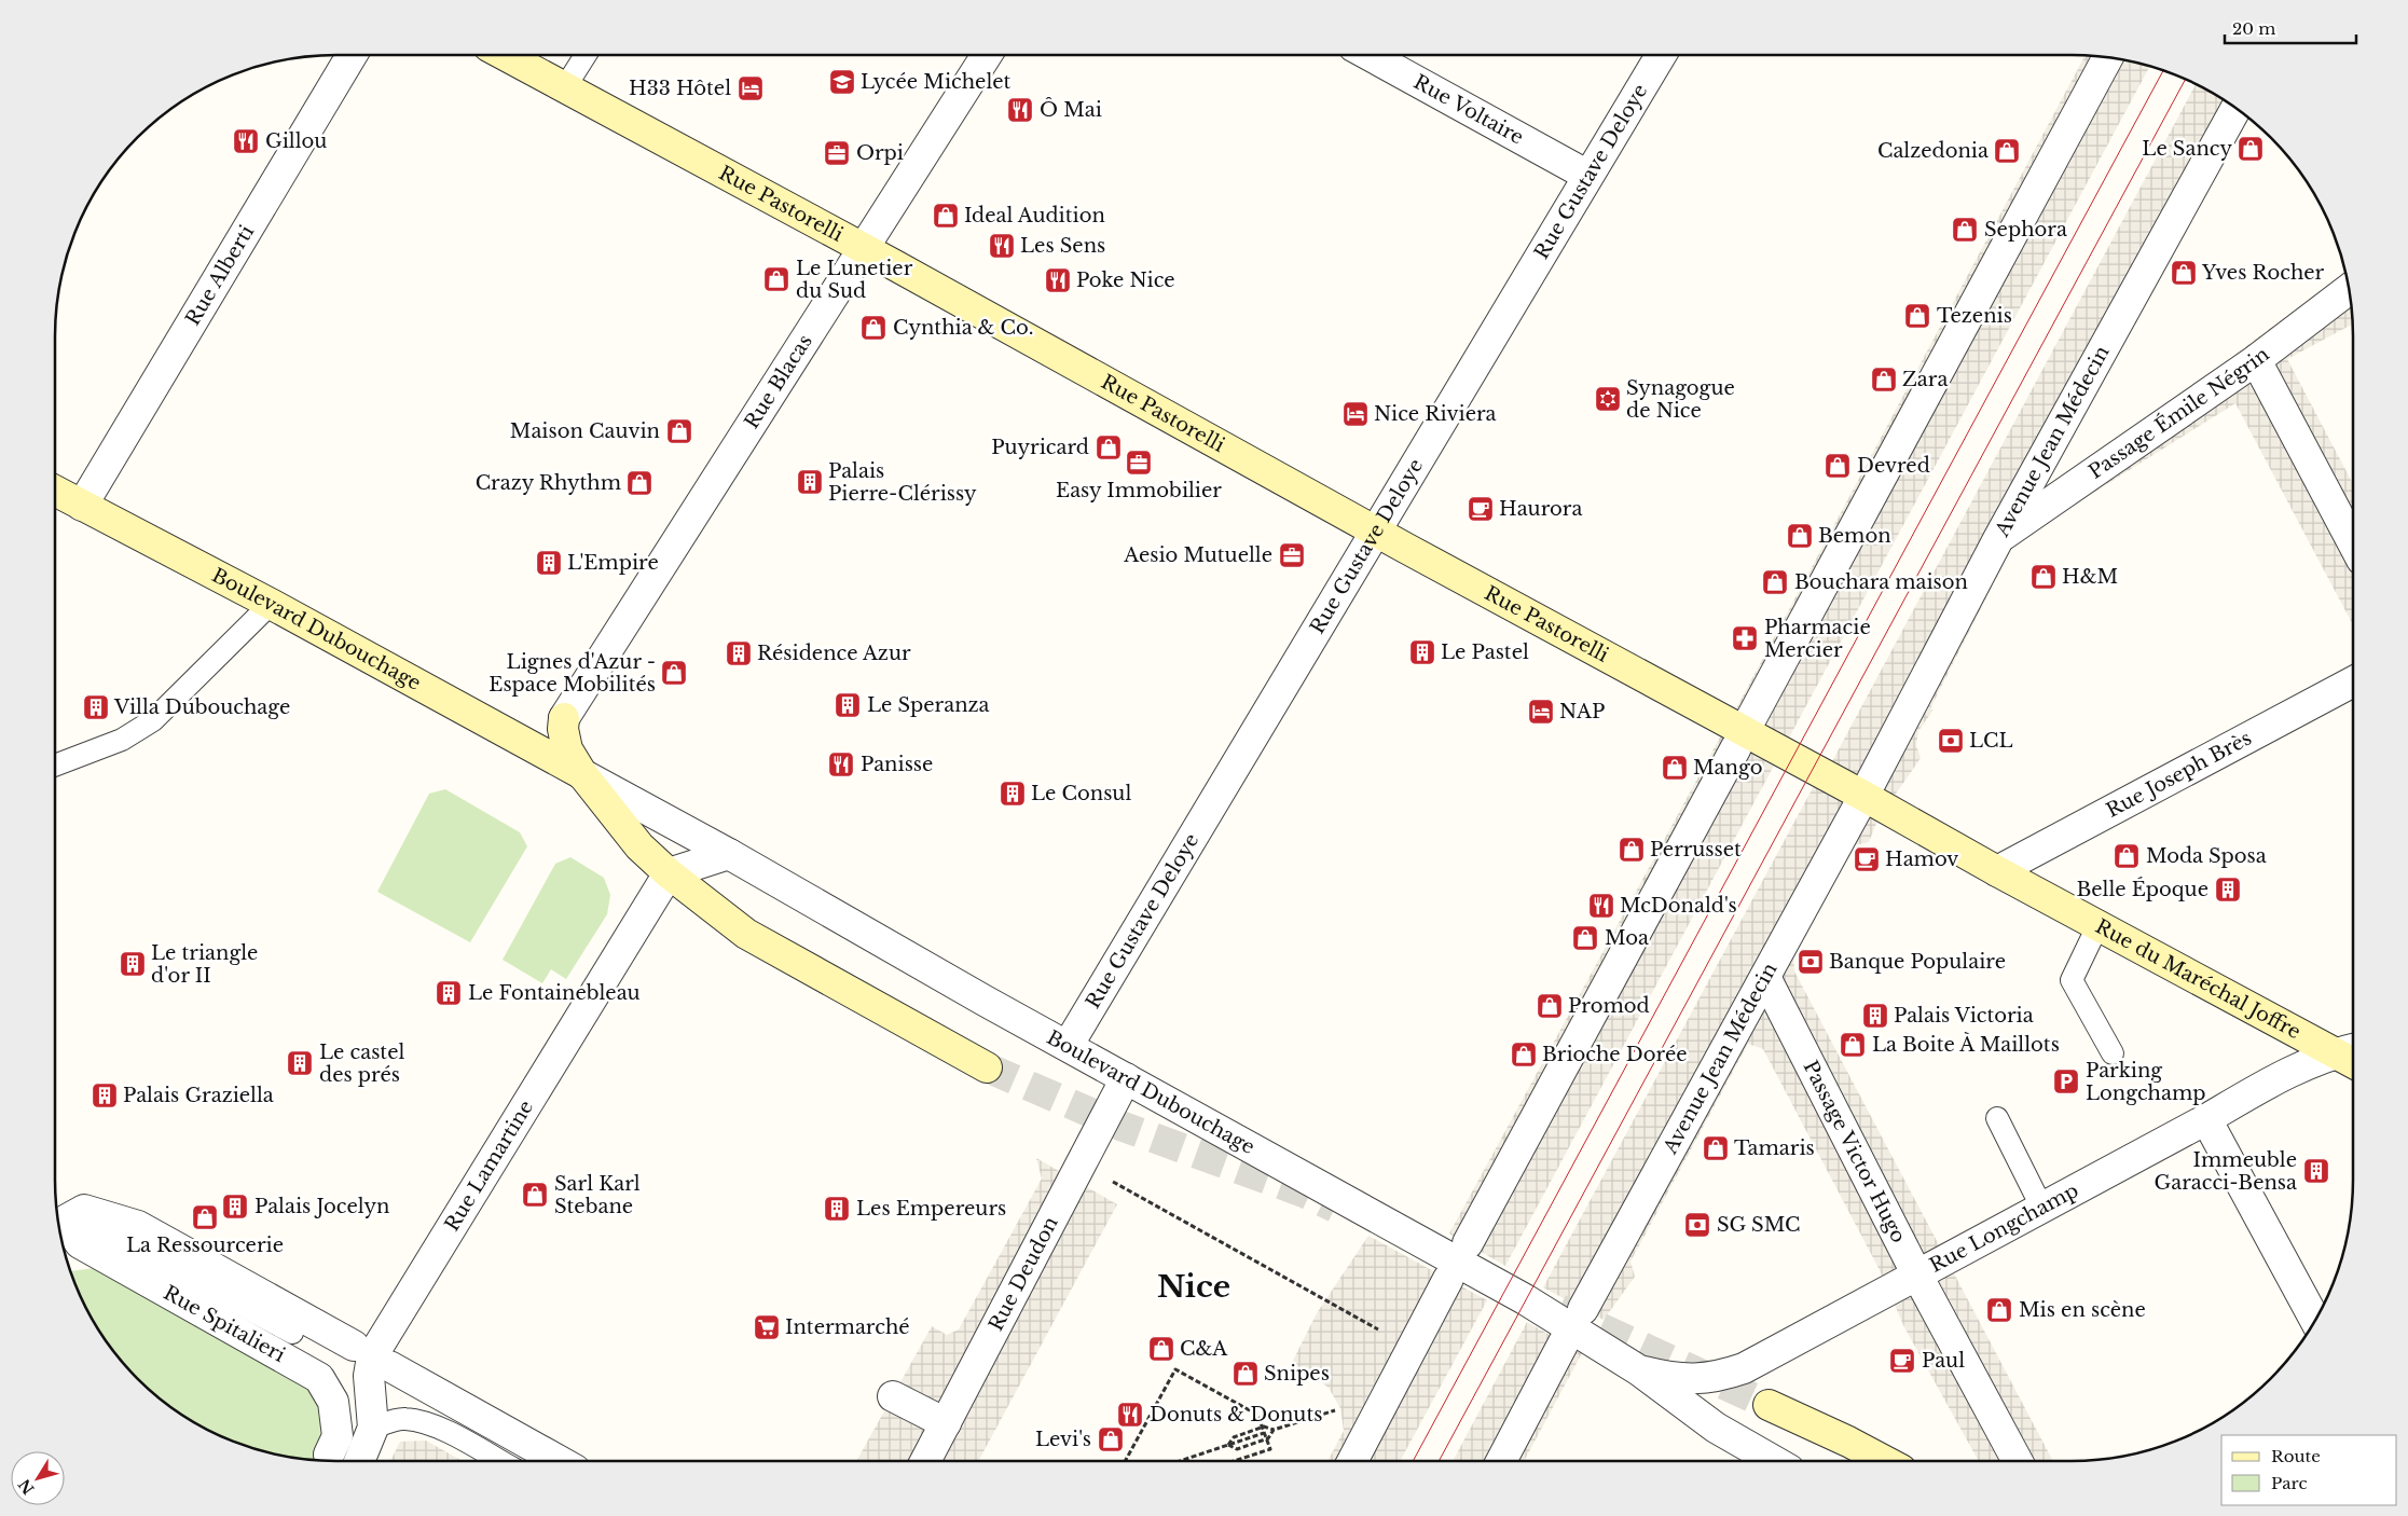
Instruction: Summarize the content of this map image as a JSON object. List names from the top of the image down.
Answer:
{
  "streets": {
    "main road": ["Rue Pastorelli", "Boulevard Dubouchage", "Rue du Maréchal Joffre"],
    "street": [
      "Rue Voltaire",
      "Rue Gustave Deloye",
      "Rue Alberti",
      "Rue Blacas",
      "Passage Émile Négrin",
      "Avenue Jean Médecin",
      "Rue Joseph Brès",
      "Passage Victor Hugo",
      "Rue Lamartine",
      "Rue Longchamp",
      "Rue Deudon",
      "Rue Spitalieri"
    ]
  },
  "crossings": [
    ["Rue Voltaire", "Rue Gustave Deloye"],
    ["Rue Gustave Deloye", "Rue Pastorelli"],
    ["Rue Gustave Deloye", "Boulevard Dubouchage"],
    ["Rue Pastorelli", "Rue Blacas"],
    ["Rue Pastorelli", "Rue du Maréchal Joffre"],
    ["Rue Alberti", "Boulevard Dubouchage"],
    ["Rue Blacas", "Boulevard Dubouchage"],
    ["Passage Émile Négrin", "Avenue Jean Médecin"],
    ["Avenue Jean Médecin", "Boulevard Dubouchage"],
    ["Avenue Jean Médecin", "Passage Victor Hugo"],
    ["Boulevard Dubouchage", "Rue Lamartine"],
    ["Boulevard Dubouchage", "Rue Longchamp"],
    ["Boulevard Dubouchage", "Rue Deudon"],
    ["Rue Joseph Brès", "Rue du Maréchal Joffre"],
    ["Rue du Maréchal Joffre", "Rue Longchamp"],
    ["Passage Victor Hugo", "Rue Longchamp"]
  ],
  "districts": ["Nice"],
  "places": {
    "school or university": ["Lycée Michelet"],
    "hotel": ["H33 Hôtel", "Nice Riviera", "NAP"],
    "restaurant": [
      "Ô Mai",
      "Gillou",
      "Les Sens",
      "Poke Nice",
      "Panisse",
      "McDonald's",
      "Donuts & Donuts"
    ],
    "shop": [
      "Le Sancy",
      "Calzedonia",
      "Ideal Audition",
      "Sephora",
      "Yves Rocher",
      "Le Lunetier du Sud",
      "Tezenis",
      "Cynthia & Co.",
      "Zara",
      "Maison Cauvin",
      "Puyricard",
      "Devred",
      "Crazy Rhythm",
      "Bemon",
      "H&M",
      "Bouchara maison",
      "Lignes d'Azur - Espace Mobilités",
      "Mango",
      "Perrusset",
      "Moda Sposa",
      "Moa",
      "Promod",
      "La Boite À Maillots",
      "Brioche Dorée",
      "Tamaris",
      "Sarl Karl Stebane",
      "La Ressourcerie",
      "Mis en scène",
      "C&A",
      "Snipes",
      "Levi's"
    ],
    "office": ["Orpi", "Easy Immobilier", "Aesio Mutuelle"],
    "synagogue": ["Synagogue de Nice"],
    "building": [
      "Palais Pierre-Clérissy",
      "L'Empire",
      "Le Pastel",
      "Résidence Azur",
      "Le Speranza",
      "Villa Dubouchage",
      "Le Consul",
      "Belle Époque",
      "Le triangle d'or II",
      "Le Fontainebleau",
      "Palais Victoria",
      "Le castel des prés",
      "Palais Graziella",
      "Immeuble Garacci-Bensa",
      "Palais Jocelyn",
      "Les Empereurs"
    ],
    "cafe": ["Haurora", "Hamov", "Paul"],
    "pharmacy": ["Pharmacie Mercier"],
    "bank": ["LCL", "Banque Populaire", "SG SMC"],
    "parking": ["Parking Longchamp"],
    "supermarket": ["Intermarché"]
  },
  "legend": ["Route", "Parc"],
  "scale_bar": "20 m",
  "north": "bottom left"
}
